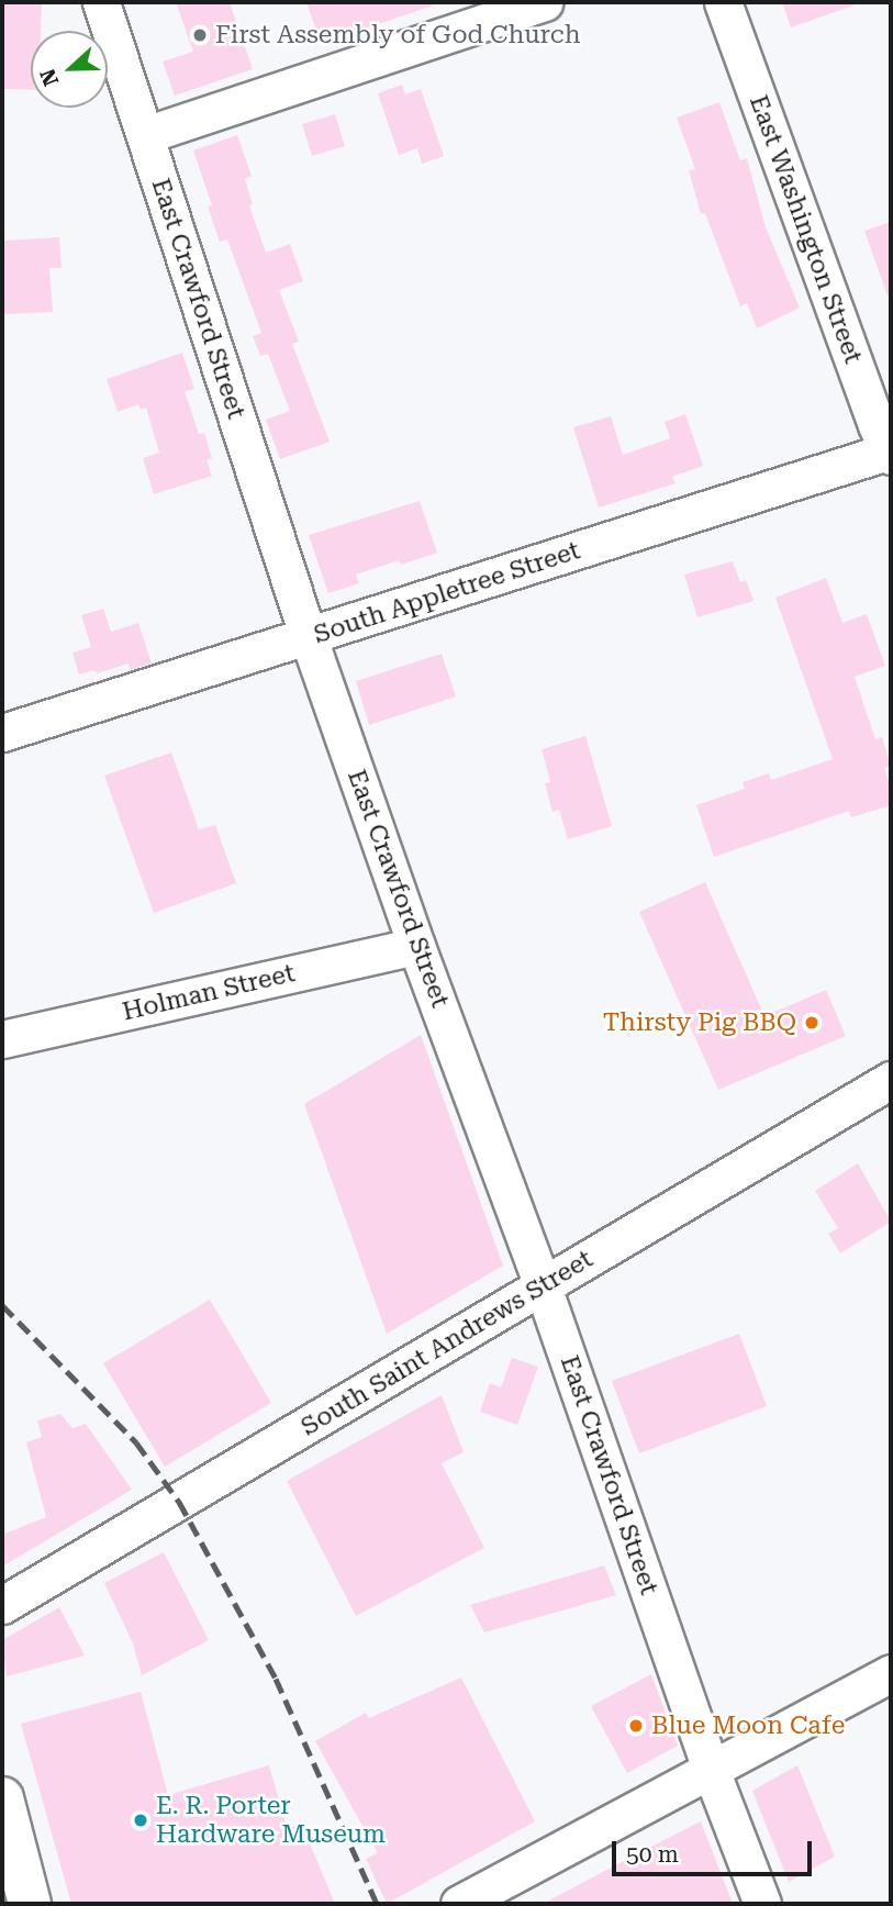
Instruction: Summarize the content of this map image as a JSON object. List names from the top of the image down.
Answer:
{
  "streets": {
    "street": [
      "East Washington Street",
      "East Crawford Street",
      "South Appletree Street",
      "Holman Street",
      "South Saint Andrews Street"
    ]
  },
  "crossings": [
    ["East Washington Street", "South Appletree Street"],
    ["East Crawford Street", "South Appletree Street"],
    ["East Crawford Street", "Holman Street"],
    ["East Crawford Street", "South Saint Andrews Street"]
  ],
  "places": [
    "First Assembly of God Church",
    "Thirsty Pig BBQ",
    "Blue Moon Cafe",
    "E. R. Porter Hardware Museum"
  ],
  "scale_bar": "50 m",
  "north": "left"
}
